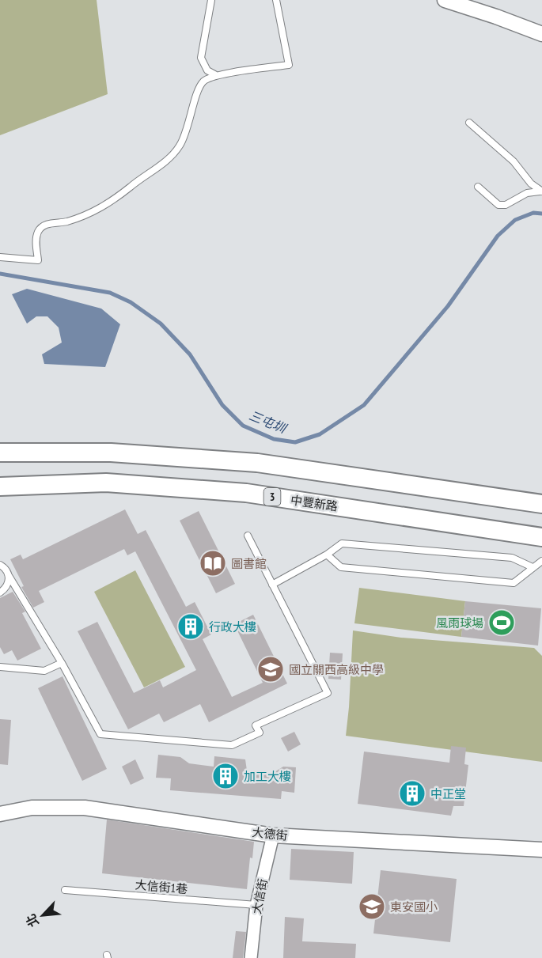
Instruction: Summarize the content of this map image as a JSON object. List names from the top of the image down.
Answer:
{
  "streets": {
    "main road": ["3", "中豐新路"],
    "street": ["大德街", "大信街"],
    "lane": ["大信街1巷"]
  },
  "crossings": [
    ["大德街", "大信街"],
    ["大信街1巷", "大信街"]
  ],
  "water": ["三屯圳"],
  "places": {
    "library": ["圖書館"],
    "sports": ["風雨球場"],
    "building": ["行政大樓", "加工大樓", "中正堂"],
    "school or university": ["國立關西高級中學", "東安國小"]
  },
  "north": "bottom left"
}
